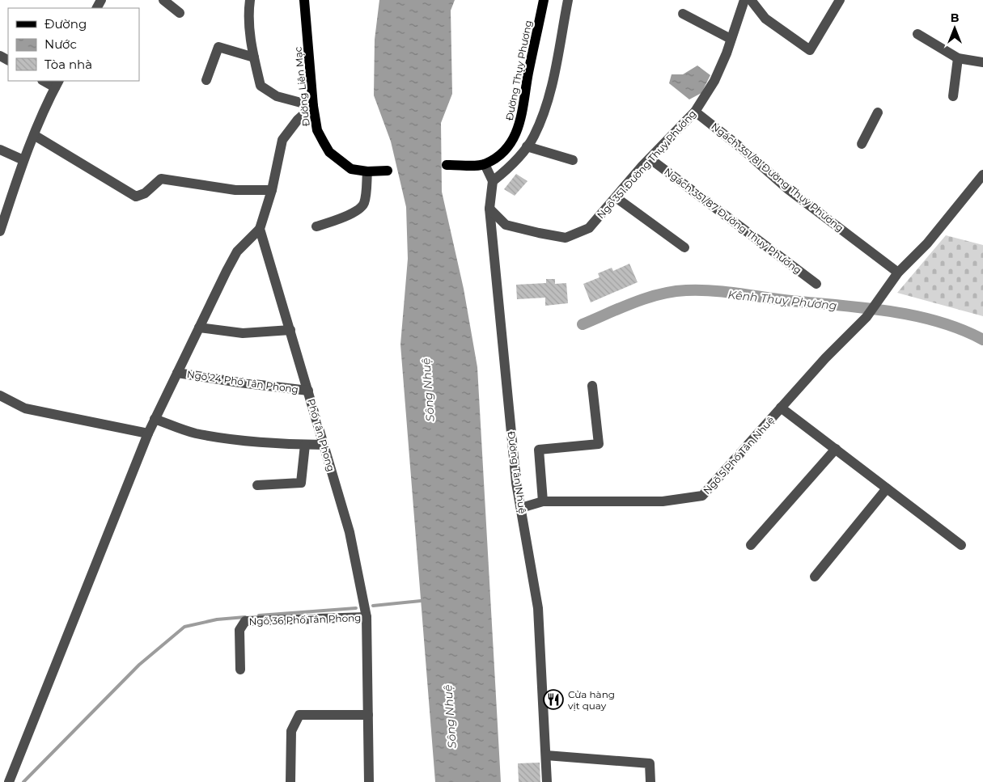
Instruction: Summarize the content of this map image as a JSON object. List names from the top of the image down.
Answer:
{
  "streets": {
    "main road": ["Đường Thụy Phương", "Đường Liên Mạc"],
    "street": [
      "Ngõ 351 Đường Thụy Phương",
      "Ngách 351/81 Đường Thụy Phương",
      "Ngách 351/87 Đường Thụy Phương",
      "Ngõ 24 Phố Tân Phong",
      "Phố Tân Phong",
      "Ngõ 5 Phố Tân Nhuệ",
      "Đường Tân Nhuệ",
      "Ngõ 36 Phố Tân Phong"
    ]
  },
  "crossings": [
    ["Ngõ 351 Đường Thụy Phương", "Ngách 351/81 Đường Thụy Phương"],
    ["Ngõ 351 Đường Thụy Phương", "Ngách 351/87 Đường Thụy Phương"],
    ["Ngõ 351 Đường Thụy Phương", "Đường Tân Nhuệ"],
    ["Ngách 351/81 Đường Thụy Phương", "Ngõ 5 Phố Tân Nhuệ"],
    ["Ngõ 24 Phố Tân Phong", "Phố Tân Phong"],
    ["Phố Tân Phong", "Ngõ 36 Phố Tân Phong"],
    ["Ngõ 5 Phố Tân Nhuệ", "Đường Tân Nhuệ"]
  ],
  "water": ["Kênh Thuỵ Phương", "Sông Nhuệ"],
  "places": {
    "restaurant": ["Cửa hàng vịt quay"]
  },
  "legend": ["Đường", "Nước", "Tòa nhà"],
  "north": "top"
}
